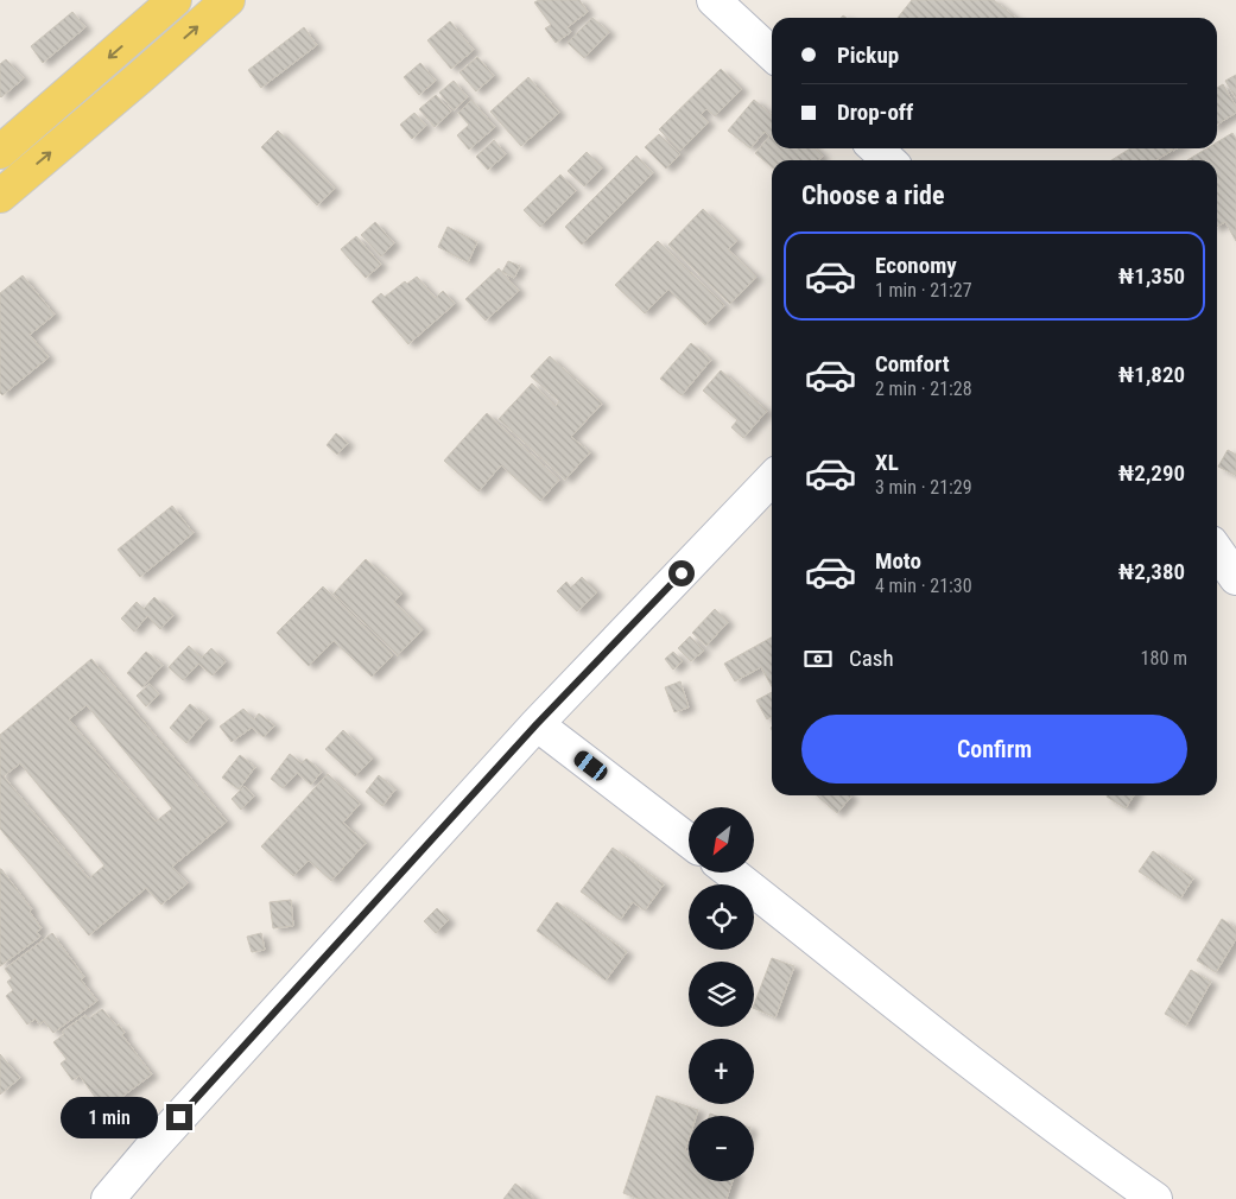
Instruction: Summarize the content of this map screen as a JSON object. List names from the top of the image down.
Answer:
{
  "north": "bottom left",
  "page": {
    "banner": ["Pickup", "Drop-off"],
    "heading": "Choose a ride",
    "list": [
      {
        "name": "Economy",
        "note": "1 min · 21:27",
        "value": "₦1,350"
      },
      {
        "name": "Comfort",
        "note": "2 min · 21:28",
        "value": "₦1,820"
      },
      {
        "name": "XL",
        "note": "3 min · 21:29",
        "value": "₦2,290"
      },
      {
        "name": "Moto",
        "note": "4 min · 21:30",
        "value": "₦2,380"
      }
    ],
    "pay": ["Cash", "180 m"],
    "buttons": "Confirm",
    "map_buttons": ["+", "−"],
    "bubble": "1 min"
  }
}
